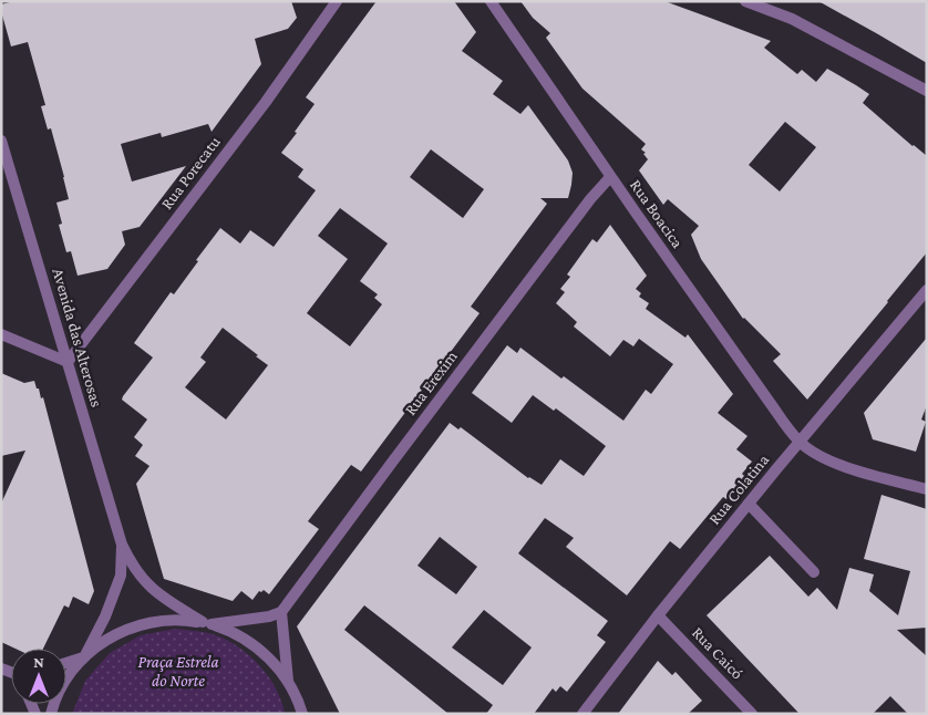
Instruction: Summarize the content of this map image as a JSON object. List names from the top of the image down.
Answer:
{
  "streets": {
    "street": [
      "Rua Porecatu",
      "Rua Boacica",
      "Avenida das Alterosas",
      "Rua Erexim",
      "Rua Colatina",
      "Rua Caicó"
    ]
  },
  "crossings": [
    ["Rua Porecatu", "Avenida das Alterosas"],
    ["Rua Boacica", "Rua Erexim"],
    ["Rua Boacica", "Rua Colatina"],
    ["Rua Colatina", "Rua Caicó"]
  ],
  "parks": ["Praça Estrela do Norte"],
  "north": "top"
}
